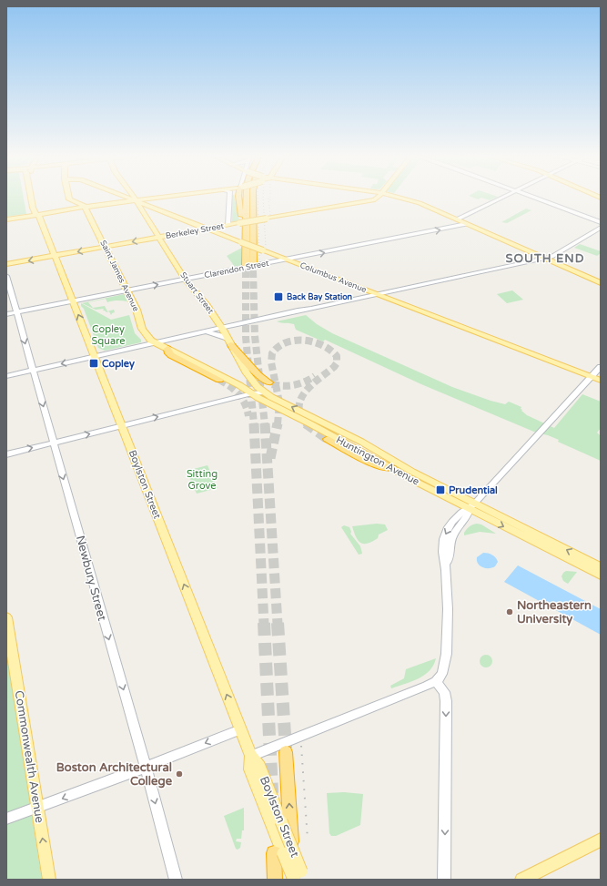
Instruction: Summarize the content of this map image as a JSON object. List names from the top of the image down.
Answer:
{
  "streets": {
    "main road": [
      "Berkeley Street",
      "Clarendon Street",
      "Saint James Avenue",
      "Columbus Avenue",
      "Stuart Street",
      "Huntington Avenue",
      "Boylston Street",
      "Newbury Street",
      "Commonwealth Avenue"
    ]
  },
  "crossings": [
    ["Berkeley Street", "Saint James Avenue"],
    ["Berkeley Street", "Columbus Avenue"],
    ["Berkeley Street", "Stuart Street"],
    ["Berkeley Street", "Boylston Street"],
    ["Clarendon Street", "Saint James Avenue"],
    ["Clarendon Street", "Columbus Avenue"],
    ["Clarendon Street", "Stuart Street"],
    ["Clarendon Street", "Boylston Street"],
    ["Clarendon Street", "Newbury Street"],
    ["Columbus Avenue", "Stuart Street"],
    ["Stuart Street", "Huntington Avenue"]
  ],
  "one_way": ["Boylston Street", "Newbury Street"],
  "districts": ["SOUTH END"],
  "parks": ["Copley Square", "Sitting Grove"],
  "places": {
    "transit": ["Back Bay Station", "Copley", "Prudential"],
    "other": ["Northeastern University", "Boston Architectural College"]
  }
}
